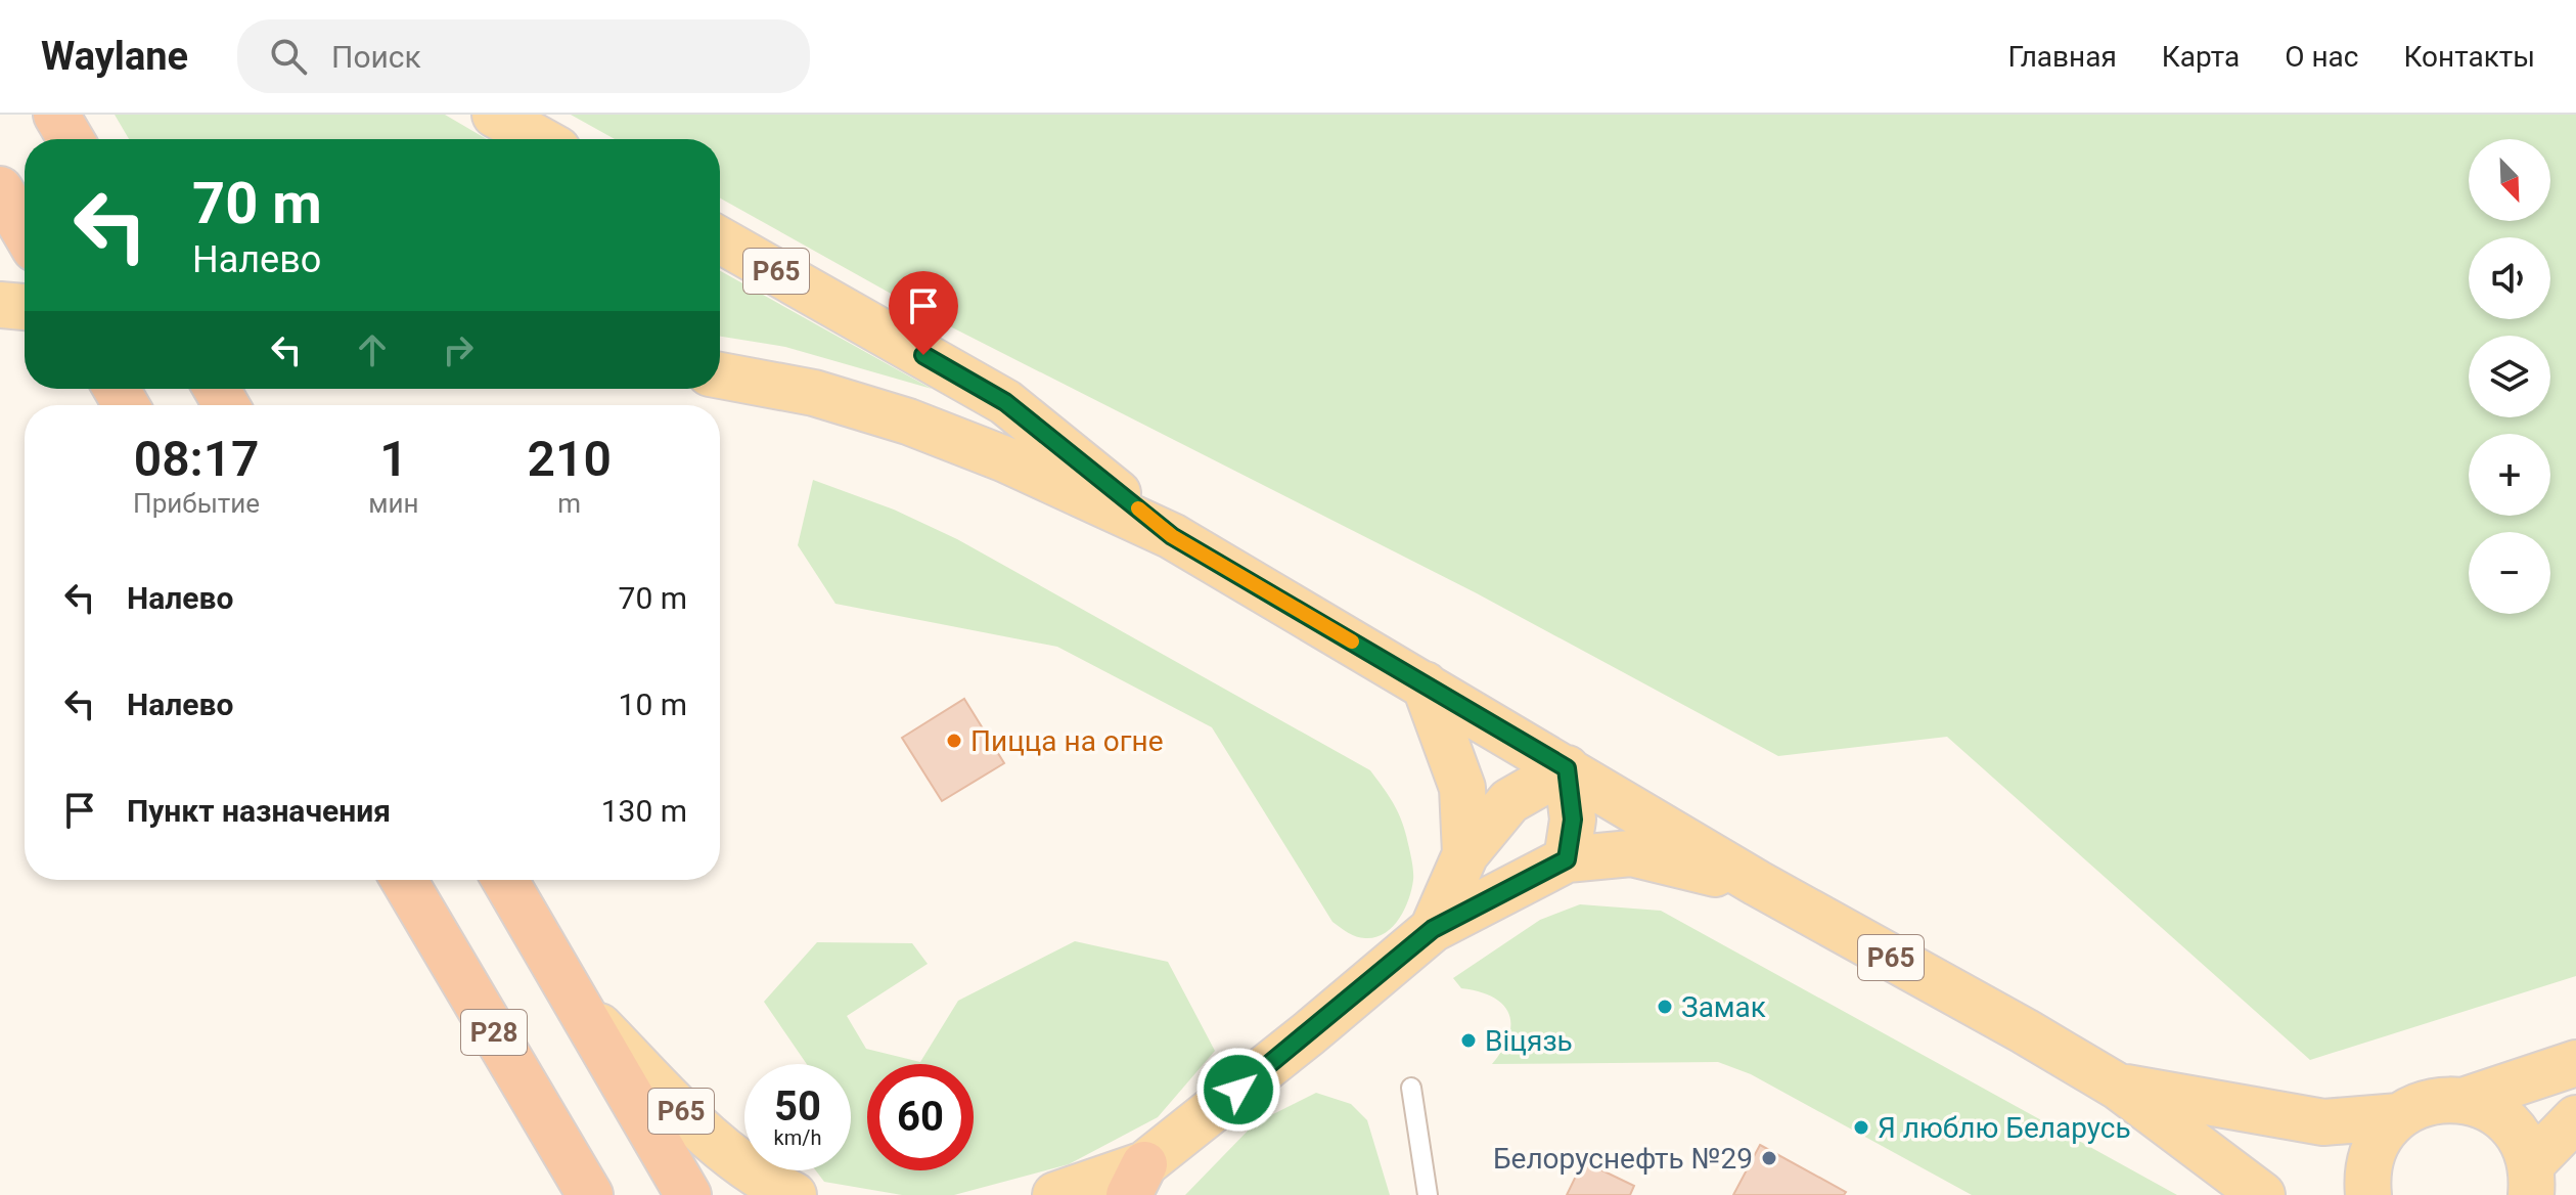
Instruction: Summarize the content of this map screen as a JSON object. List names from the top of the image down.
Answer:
{
  "streets": {
    "highway": ["Р28"],
    "main road": ["Р65"]
  },
  "places": [
    "Пицца на огне",
    "Замак",
    "Віцязь",
    "Я люблю Беларусь",
    "Белоруснефть №29"
  ],
  "north": "bottom right",
  "page": {
    "header": "Waylane",
    "search": "Поиск",
    "nav": [
      "Главная",
      "Карта",
      "О нас",
      "Контакты"
    ],
    "map_buttons": ["+", "−"],
    "turn": ["70 m", "Налево"],
    "eta": [
      "08:17",
      "Прибытие",
      "1",
      "мин",
      "210",
      "m"
    ],
    "list": [
      {
        "name": "Налево",
        "value": "70 m"
      },
      {
        "name": "Налево",
        "value": "10 m"
      },
      {
        "name": "Пункт назначения",
        "value": "130 m"
      }
    ],
    "speed": "50 km/h",
    "limit": "60"
  }
}
